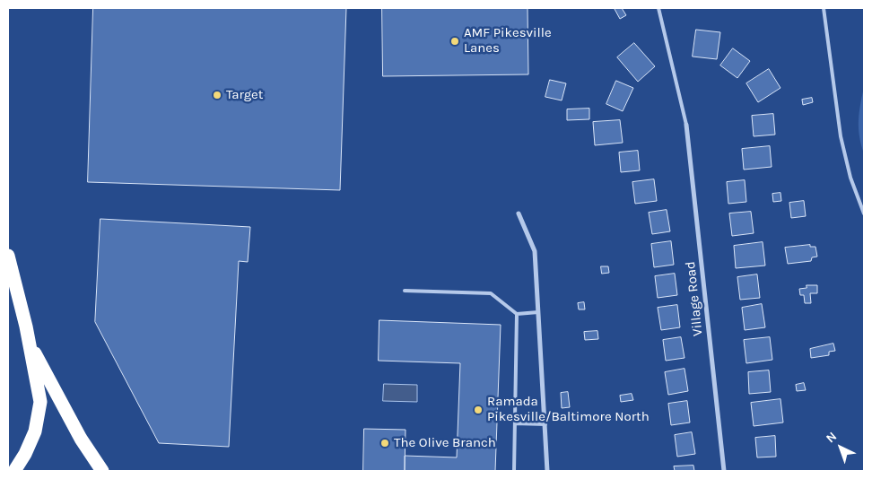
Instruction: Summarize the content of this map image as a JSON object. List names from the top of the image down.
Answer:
{
  "streets": {
    "street": ["Village Road"]
  },
  "places": [
    "AMF Pikesville Lanes",
    "Target",
    "Ramada Pikesville/Baltimore North",
    "The Olive Branch"
  ],
  "north": "top left"
}
